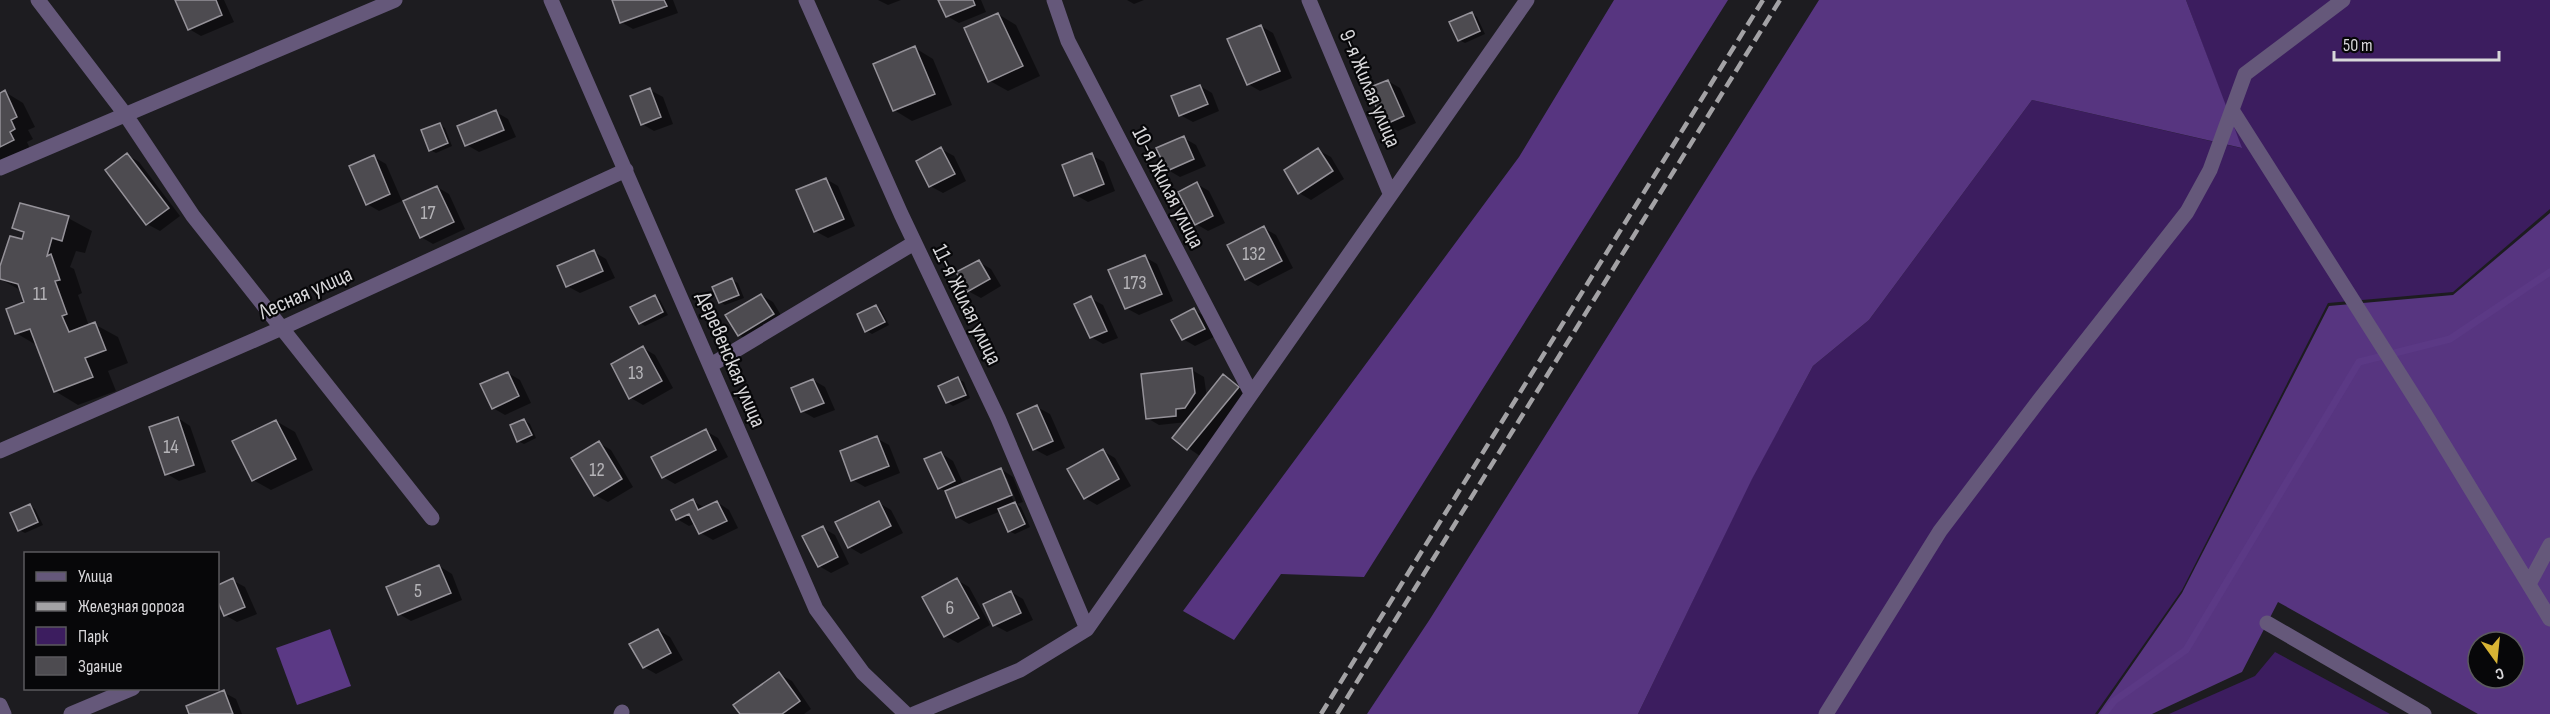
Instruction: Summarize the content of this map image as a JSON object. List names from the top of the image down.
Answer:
{
  "streets": {
    "street": [
      "9-я Жилая улица",
      "10-я Жилая улица",
      "Лесная улица",
      "11-я Жилая улица",
      "Деревенская улица"
    ]
  },
  "crossings": [
    ["Лесная улица", "Деревенская улица"]
  ],
  "house_numbers": [
    "17",
    "132",
    "173",
    "11",
    "13",
    "14",
    "12",
    "5",
    "6"
  ],
  "legend": [
    "Улица",
    "Железная дорога",
    "Парк",
    "Здание"
  ],
  "scale_bar": "50 m",
  "north": "bottom"
}
